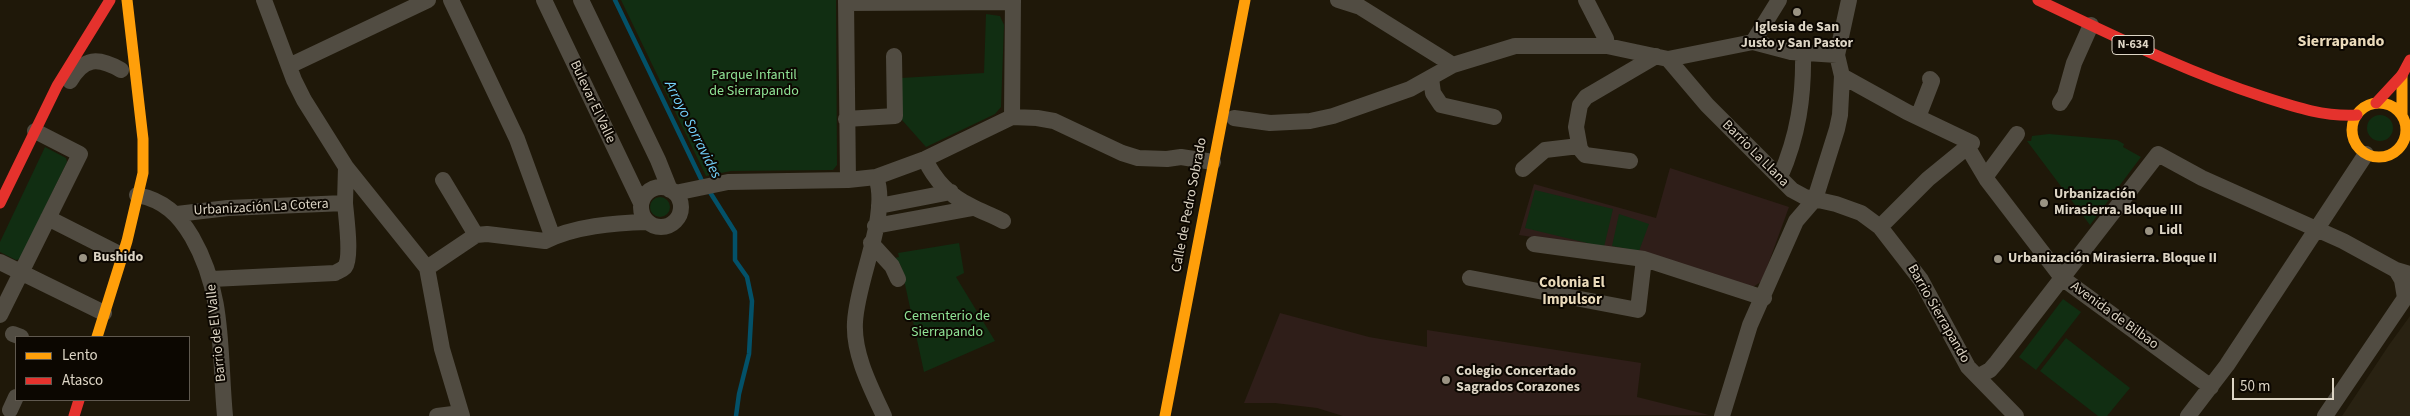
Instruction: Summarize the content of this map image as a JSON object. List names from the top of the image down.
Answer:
{
  "streets": {
    "main road": ["N-634", "Calle de Pedro Sobrado"],
    "street": [
      "Bulevar El Valle",
      "Barrio La Llana",
      "Urbanización La Cotera",
      "Barrio Sierrapando",
      "Avenida de Bilbao",
      "Barrio de El Valle"
    ]
  },
  "crossings": [
    ["Barrio La Llana", "Barrio Sierrapando"],
    ["Urbanización La Cotera", "Barrio de El Valle"],
    ["Barrio Sierrapando", "Avenida de Bilbao"]
  ],
  "districts": ["Sierrapando", "Colonia El Impulsor"],
  "water": ["Arroyo Sorravides"],
  "parks": ["Parque Infantil de Sierrapando", "Cementerio de Sierrapando"],
  "places": [
    "Iglesia de San Justo y San Pastor",
    "Urbanización Mirasierra. Bloque III",
    "Lidl",
    "Bushido",
    "Urbanización Mirasierra. Bloque II",
    "Colegio Concertado Sagrados Corazones"
  ],
  "legend": ["Lento", "Atasco"],
  "scale_bar": "50 m"
}
